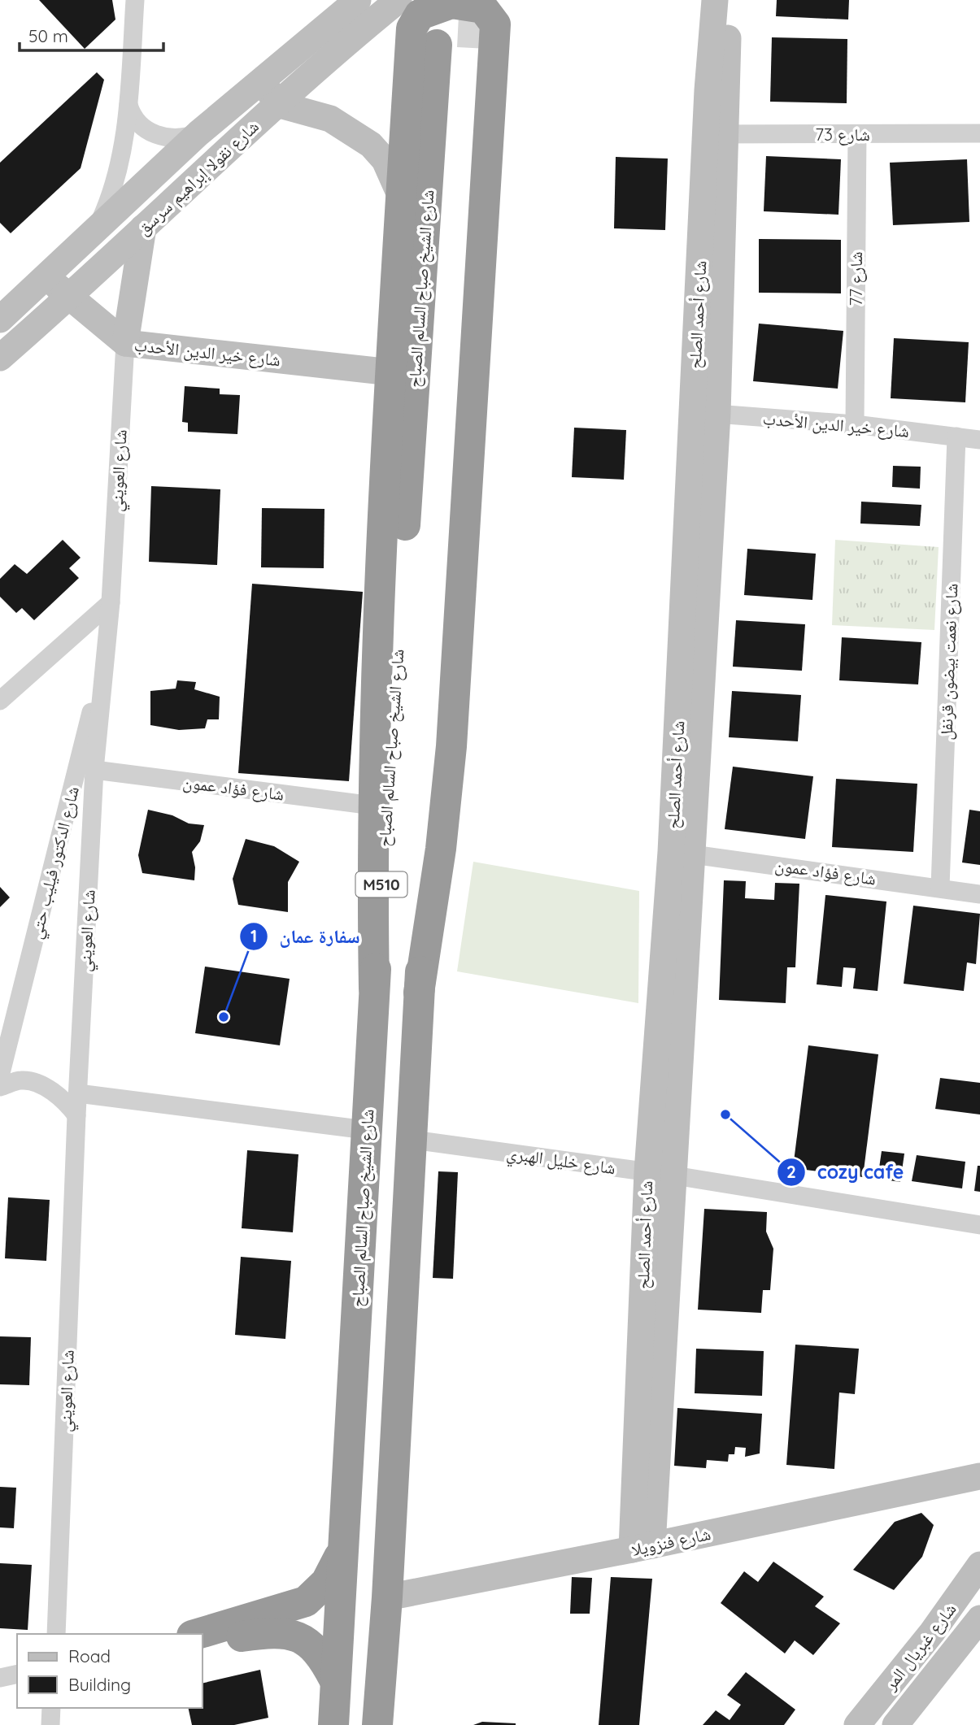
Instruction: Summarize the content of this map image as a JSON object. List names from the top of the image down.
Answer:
{
  "streets": {
    "highway": ["شارع الشيخ صباح السالم الصباح", "M510"],
    "street": [
      "شارع 73",
      "شارع نقولا إبراهيم سرسق",
      "شارع 77",
      "شارع أحمد الصلح",
      "شارع خير الدين الأحدب",
      "شارع العويني",
      "شارع نعمت بيضون قرنفل",
      "شارع فؤاد عمون",
      "شارع الدكتور فيليب حتي",
      "شارع خليل الهبري",
      "شارع فنزويلا",
      "شارع غبريال المر"
    ]
  },
  "crossings": [
    ["شارع 73", "شارع 77"],
    ["شارع 73", "شارع أحمد الصلح"],
    ["شارع نقولا إبراهيم سرسق", "شارع خير الدين الأحدب"],
    ["شارع نقولا إبراهيم سرسق", "شارع العويني"],
    ["شارع 77", "شارع خير الدين الأحدب"],
    ["شارع أحمد الصلح", "شارع خير الدين الأحدب"],
    ["شارع أحمد الصلح", "شارع فؤاد عمون"],
    ["شارع أحمد الصلح", "شارع خليل الهبري"],
    ["شارع أحمد الصلح", "شارع فنزويلا"],
    ["شارع خير الدين الأحدب", "شارع العويني"],
    ["شارع خير الدين الأحدب", "شارع نعمت بيضون قرنفل"],
    ["شارع العويني", "شارع فؤاد عمون"],
    ["شارع العويني", "شارع الدكتور فيليب حتي"],
    ["شارع نعمت بيضون قرنفل", "شارع فؤاد عمون"],
    ["M510", "شارع خليل الهبري"],
    ["M510", "شارع فنزويلا"]
  ],
  "places": ["سفارة عمان", "cozy cafe"],
  "legend": ["Road", "Building"],
  "scale_bar": "50 m"
}
